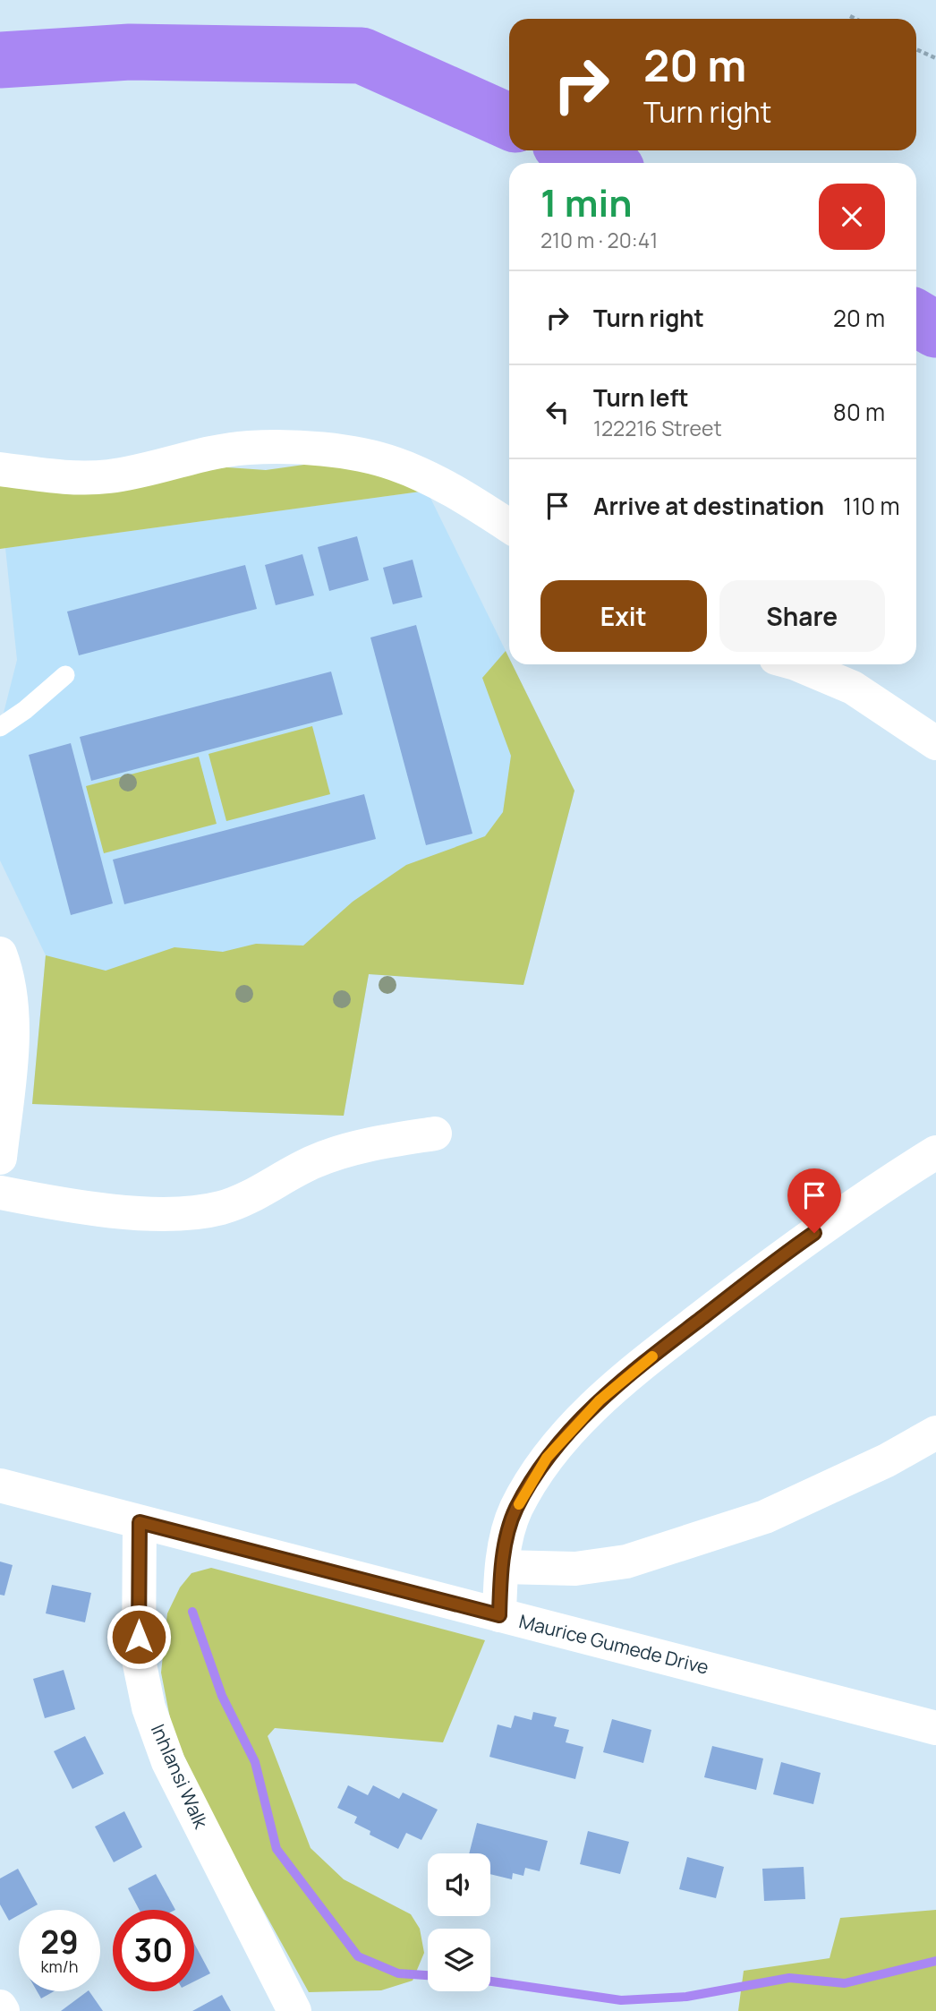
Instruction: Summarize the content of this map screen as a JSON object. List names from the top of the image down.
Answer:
{
  "streets": {
    "street": ["Maurice Gumede Drive", "Inhlansi Walk"]
  },
  "crossings": [
    ["Maurice Gumede Drive", "Inhlansi Walk"]
  ],
  "page": {
    "turn": ["20 m", "Turn right"],
    "heading": ["1 min", "210 m · 20:41"],
    "list": [
      {
        "name": "Turn right",
        "value": "20 m"
      },
      {
        "name": "Turn left",
        "note": "122216 Street",
        "value": "80 m"
      },
      {
        "name": "Arrive at destination",
        "value": "110 m"
      }
    ],
    "buttons": ["Exit", "Share"],
    "speed": "29 km/h",
    "limit": "30"
  }
}
